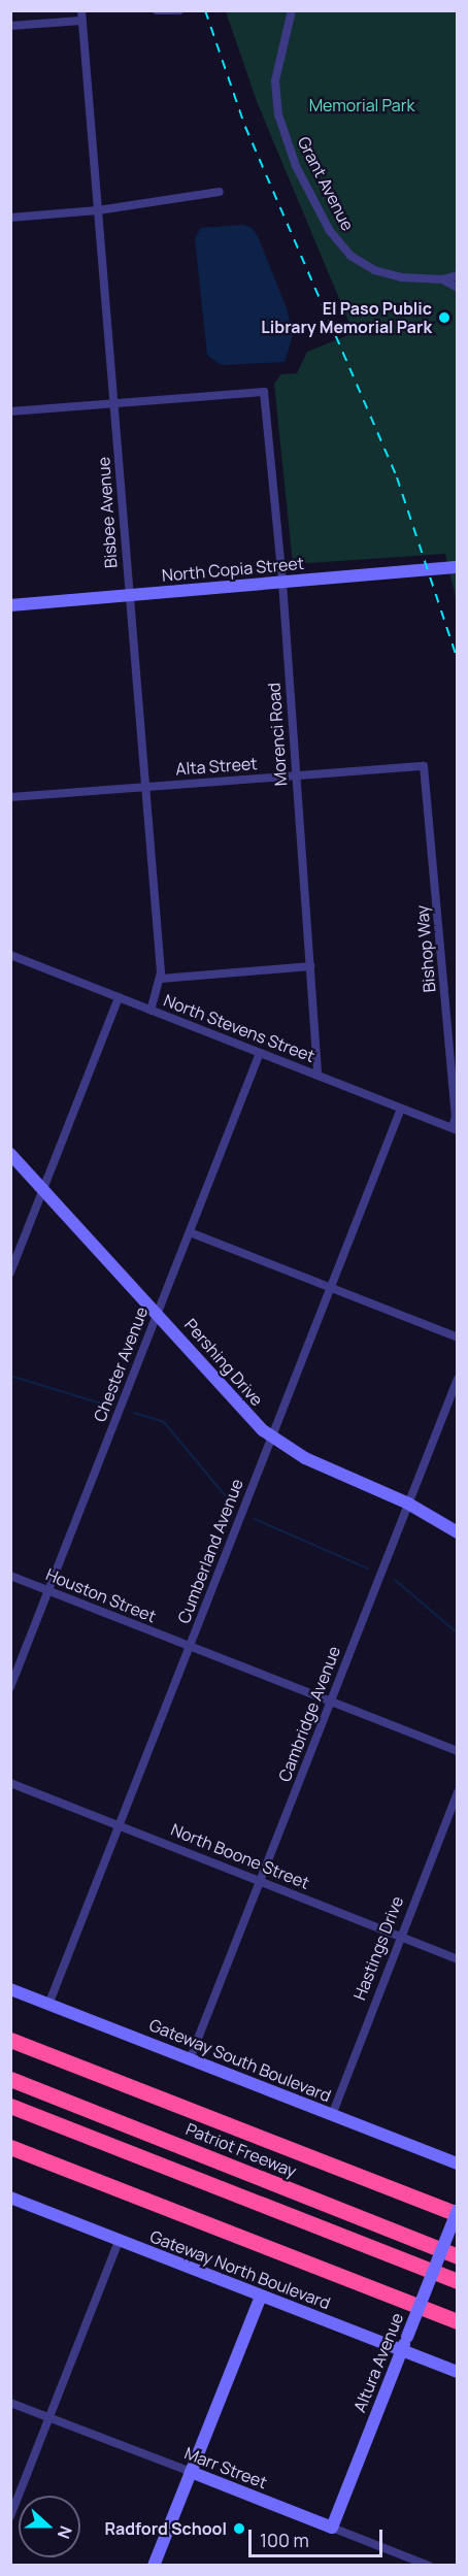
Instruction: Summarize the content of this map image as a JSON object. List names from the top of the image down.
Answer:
{
  "streets": {
    "highway": ["Patriot Freeway"],
    "main road": [
      "North Copia Street",
      "Pershing Drive",
      "Gateway South Boulevard",
      "Gateway North Boulevard",
      "Altura Avenue",
      "Marr Street"
    ],
    "street": [
      "Grant Avenue",
      "Bisbee Avenue",
      "Morenci Road",
      "Alta Street",
      "Bishop Way",
      "North Stevens Street",
      "Chester Avenue",
      "Cumberland Avenue",
      "Houston Street",
      "Cambridge Avenue",
      "North Boone Street",
      "Hastings Drive"
    ]
  },
  "crossings": [
    ["Bisbee Avenue", "North Copia Street"],
    ["Bisbee Avenue", "Morenci Road"],
    ["Bisbee Avenue", "Alta Street"],
    ["Bisbee Avenue", "North Stevens Street"],
    ["North Copia Street", "Morenci Road"],
    ["Morenci Road", "Alta Street"],
    ["Morenci Road", "North Stevens Street"],
    ["Alta Street", "Bishop Way"],
    ["Bishop Way", "North Stevens Street"],
    ["North Stevens Street", "Chester Avenue"],
    ["North Stevens Street", "Cumberland Avenue"],
    ["Pershing Drive", "Chester Avenue"],
    ["Pershing Drive", "Cumberland Avenue"],
    ["Pershing Drive", "Cambridge Avenue"],
    ["Chester Avenue", "Houston Street"],
    ["Cumberland Avenue", "Houston Street"],
    ["Cumberland Avenue", "North Boone Street"],
    ["Cumberland Avenue", "Gateway South Boulevard"],
    ["Houston Street", "Cambridge Avenue"],
    ["Cambridge Avenue", "North Boone Street"],
    ["Cambridge Avenue", "Gateway South Boulevard"],
    ["North Boone Street", "Hastings Drive"],
    ["Hastings Drive", "Gateway South Boulevard"],
    ["Gateway North Boulevard", "Altura Avenue"],
    ["Altura Avenue", "Marr Street"]
  ],
  "parks": ["Memorial Park"],
  "places": ["El Paso Public Library Memorial Park", "Radford School"],
  "scale_bar": "100 m",
  "north": "right"
}
